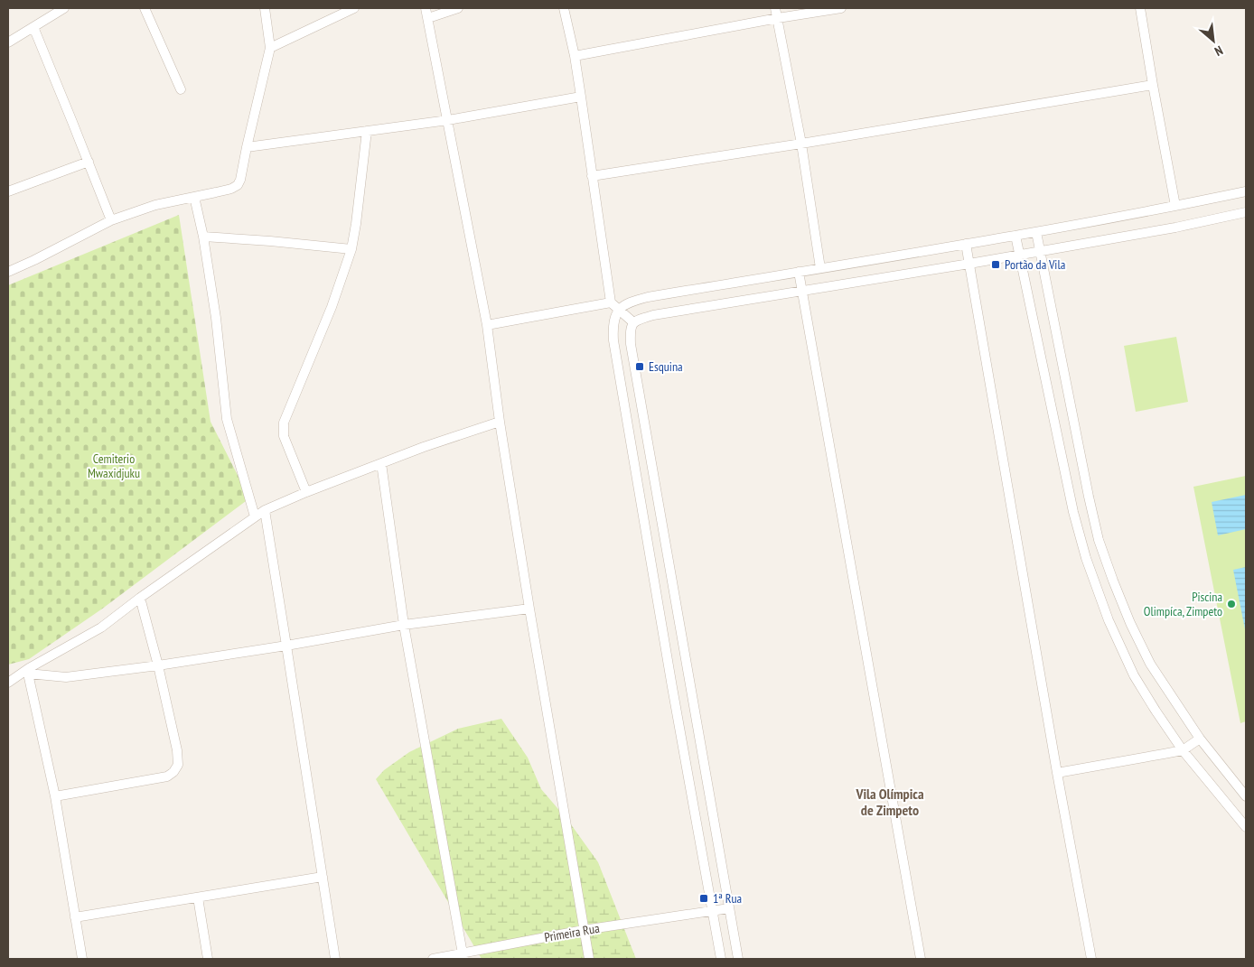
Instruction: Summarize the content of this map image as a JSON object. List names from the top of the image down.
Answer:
{
  "streets": {
    "street": ["Primeira Rua"]
  },
  "districts": ["Vila Olímpica de Zimpeto"],
  "parks": ["Cemiterio Mwaxidjuku"],
  "places": {
    "transit": ["Portão da Vila", "Esquina", "1ª Rua"],
    "other": ["Piscina Olimpíca, Zimpeto"]
  },
  "north": "bottom right"
}
